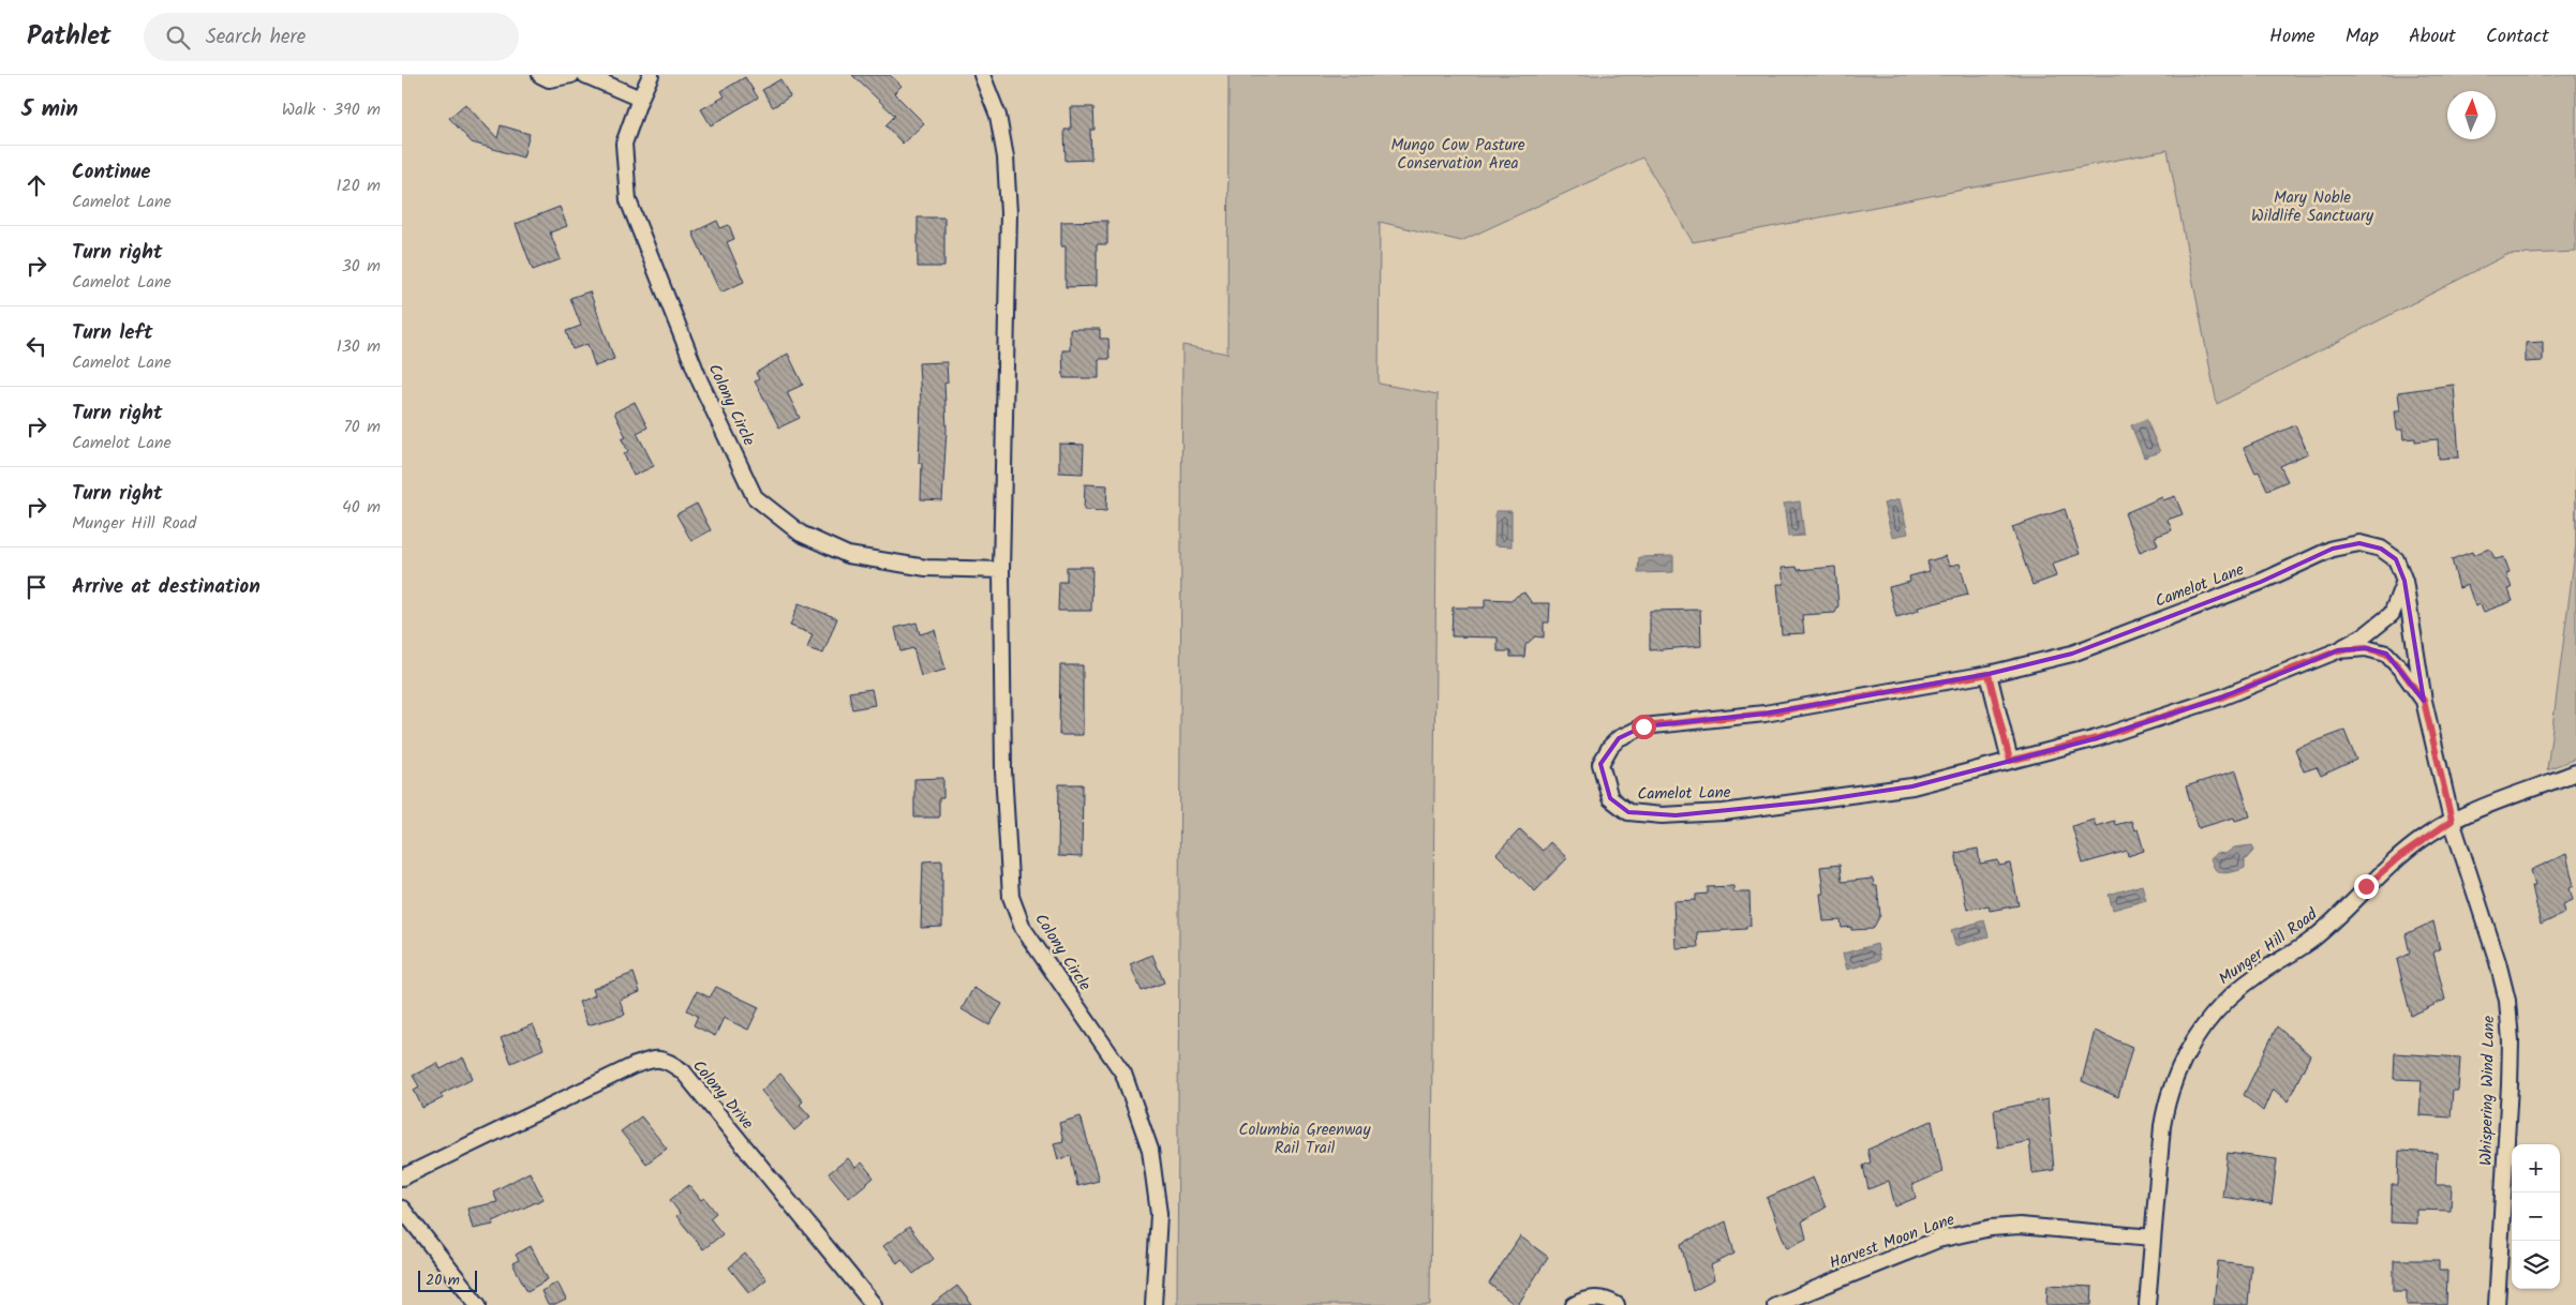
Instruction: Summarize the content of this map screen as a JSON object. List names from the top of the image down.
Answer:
{
  "streets": {
    "street": [
      "Colony Circle",
      "Camelot Lane",
      "Munger Hill Road",
      "Whispering Wind Lane",
      "Colony Drive",
      "Harvest Moon Lane"
    ]
  },
  "crossings": [
    ["Camelot Lane", "Munger Hill Road"],
    ["Camelot Lane", "Whispering Wind Lane"],
    ["Munger Hill Road", "Whispering Wind Lane"],
    ["Munger Hill Road", "Harvest Moon Lane"]
  ],
  "parks": ["Mungo Cow Pasture Conservation Area", "Mary Noble Wildlife Sanctuary", "Columbia Greenway Rail Trail"],
  "scale_bar": "20 m",
  "north": "top",
  "page": {
    "header": "Pathlet",
    "search": "Search here",
    "nav": [
      "Home",
      "Map",
      "About",
      "Contact"
    ],
    "heading": ["5 min", "Walk · 390 m"],
    "list": [
      ["Continue", "Camelot Lane", "120 m"],
      ["Turn right", "Camelot Lane", "30 m"],
      ["Turn left", "Camelot Lane", "130 m"],
      ["Turn right", "Camelot Lane", "70 m"],
      ["Turn right", "Munger Hill Road", "40 m"],
      "Arrive at destination"
    ],
    "map_buttons": ["+", "−"],
    "scale": "20 m"
  }
}
